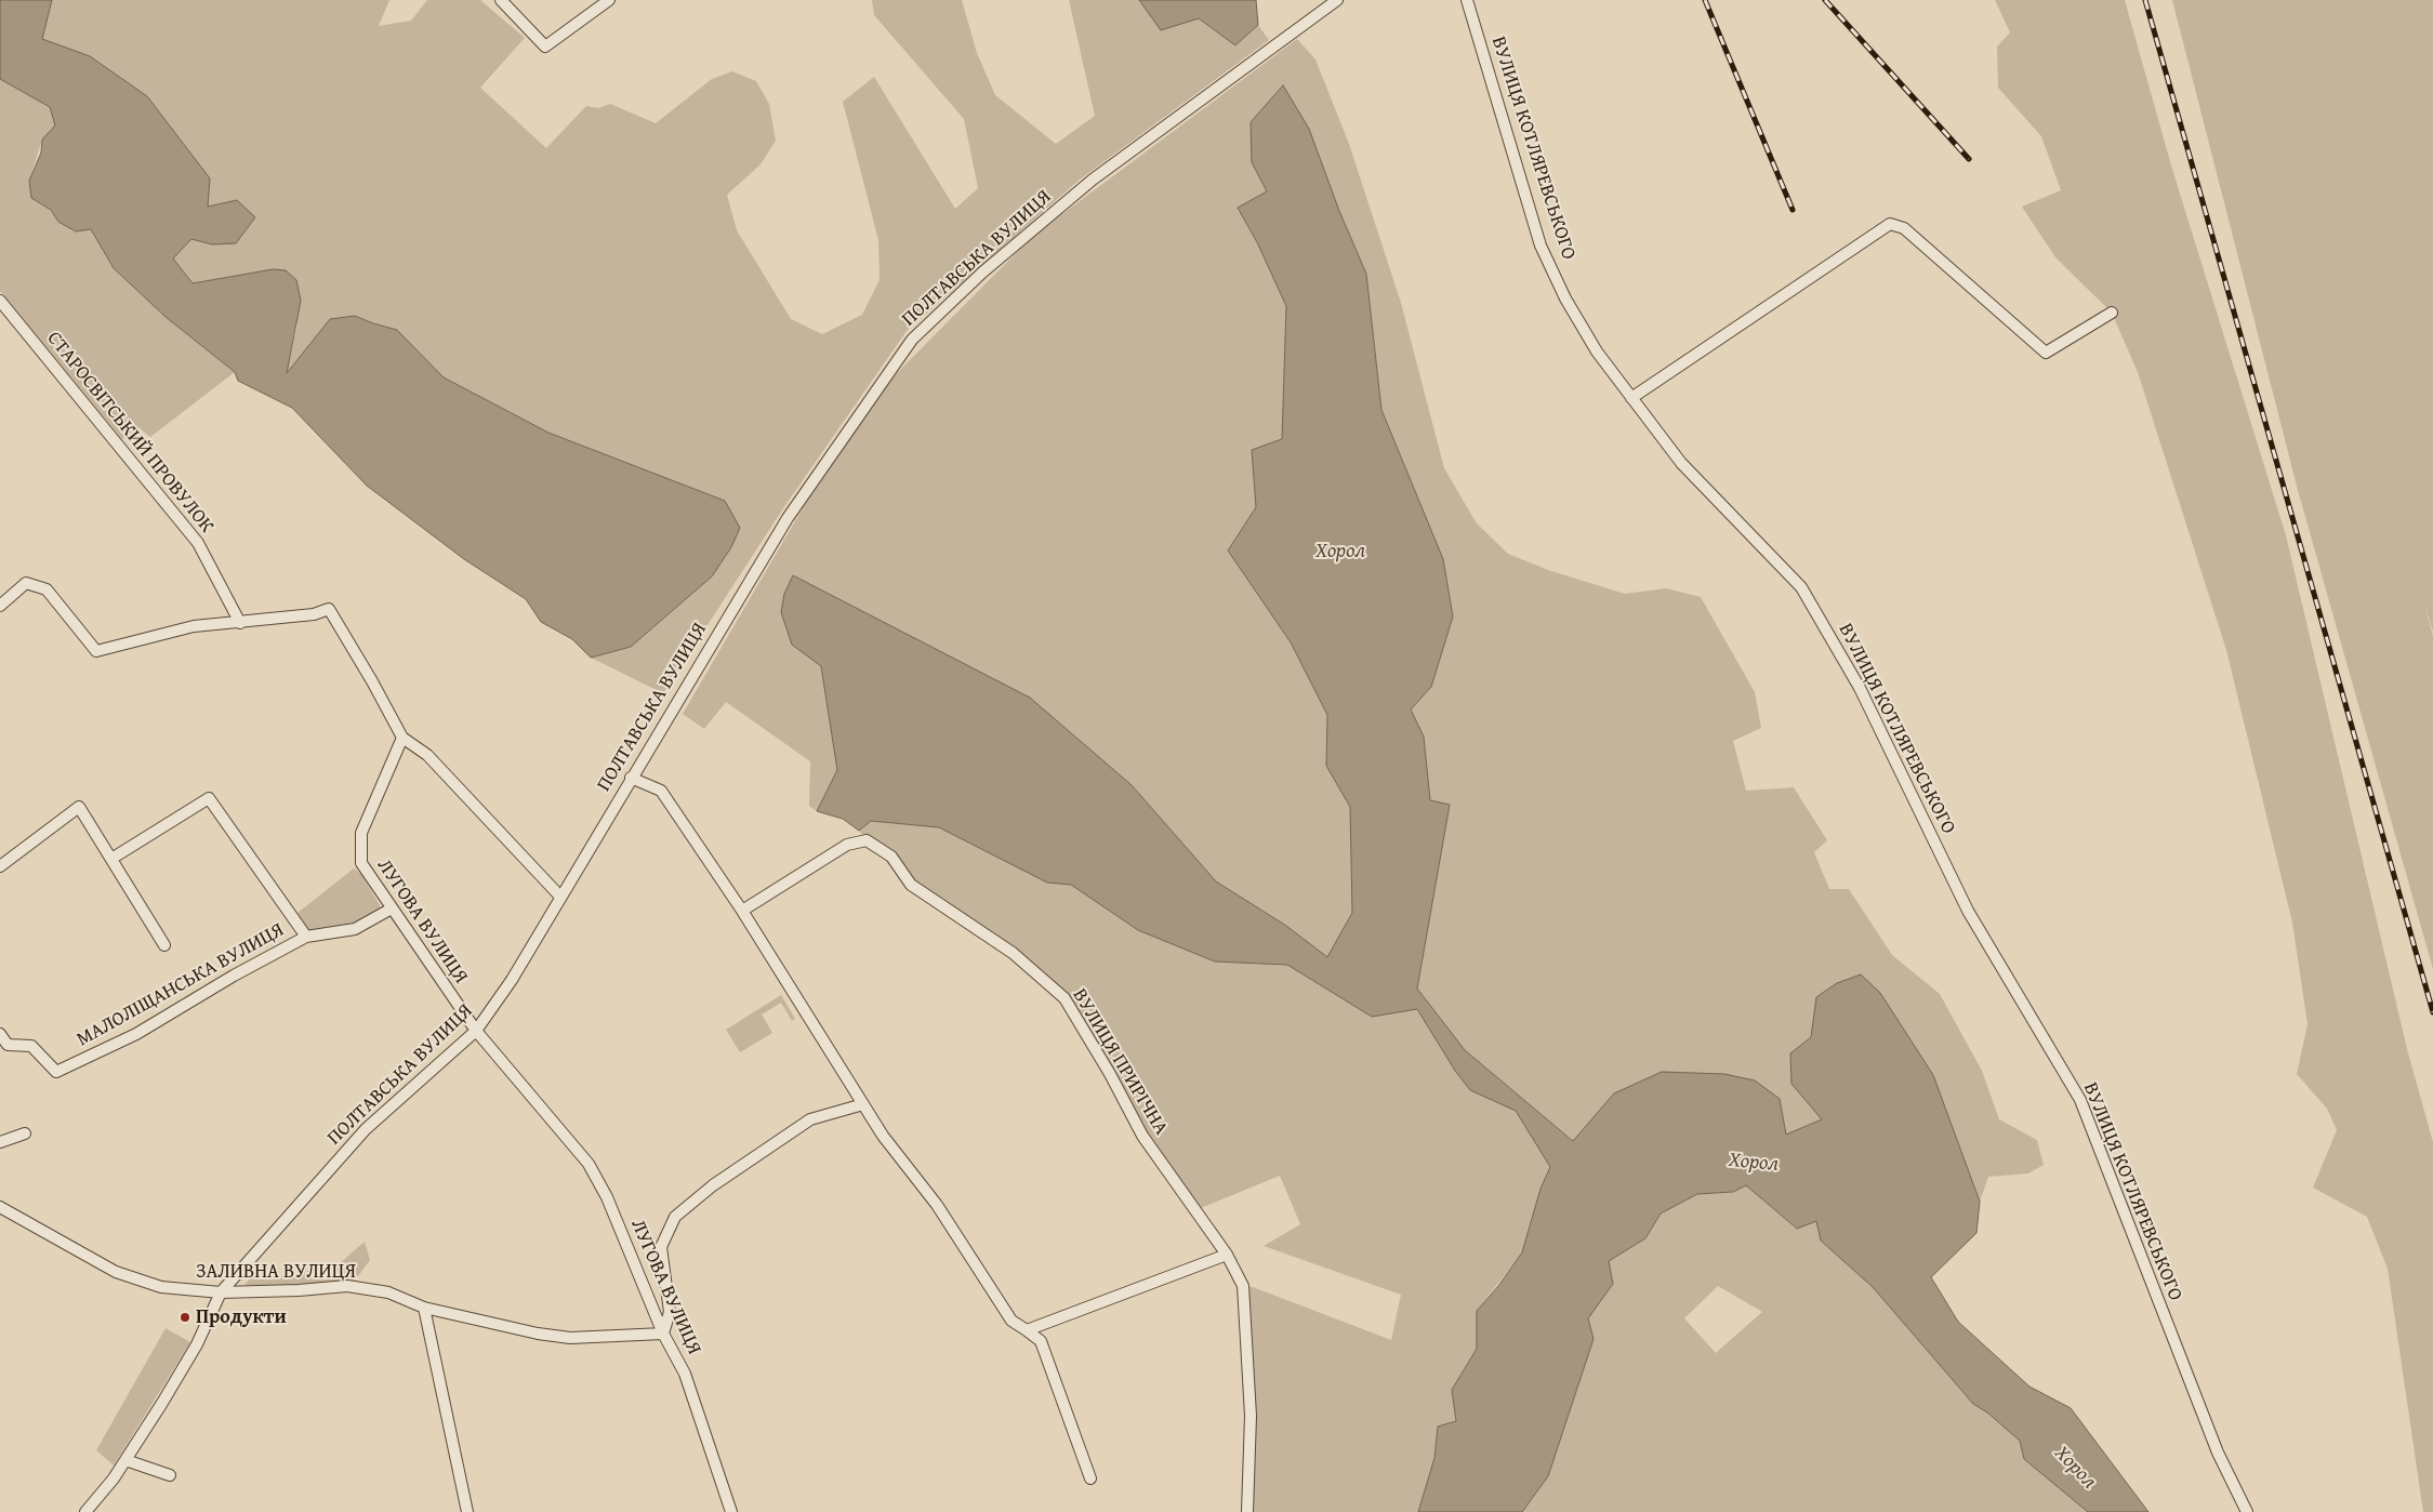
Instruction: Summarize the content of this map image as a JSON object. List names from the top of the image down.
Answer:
{
  "streets": {
    "street": [
      "ВУЛИЦЯ КОТЛЯРЕВСЬКОГО",
      "ПОЛТАВСЬКА ВУЛИЦЯ",
      "СТАРОСВІТСЬКИЙ ПРОВУЛОК",
      "ЛУГОВА ВУЛИЦЯ",
      "МАЛОЛІЩАНСЬКА ВУЛИЦЯ",
      "ВУЛИЦЯ ПРИРІЧНА",
      "ЗАЛИВНА ВУЛИЦЯ"
    ]
  },
  "crossings": [
    ["ПОЛТАВСЬКА ВУЛИЦЯ", "ЛУГОВА ВУЛИЦЯ"],
    ["ПОЛТАВСЬКА ВУЛИЦЯ", "ЗАЛИВНА ВУЛИЦЯ"],
    ["ЛУГОВА ВУЛИЦЯ", "МАЛОЛІЩАНСЬКА ВУЛИЦЯ"],
    ["ЛУГОВА ВУЛИЦЯ", "ЗАЛИВНА ВУЛИЦЯ"]
  ],
  "water": ["Хорол"],
  "places": ["Продукти"]
}
